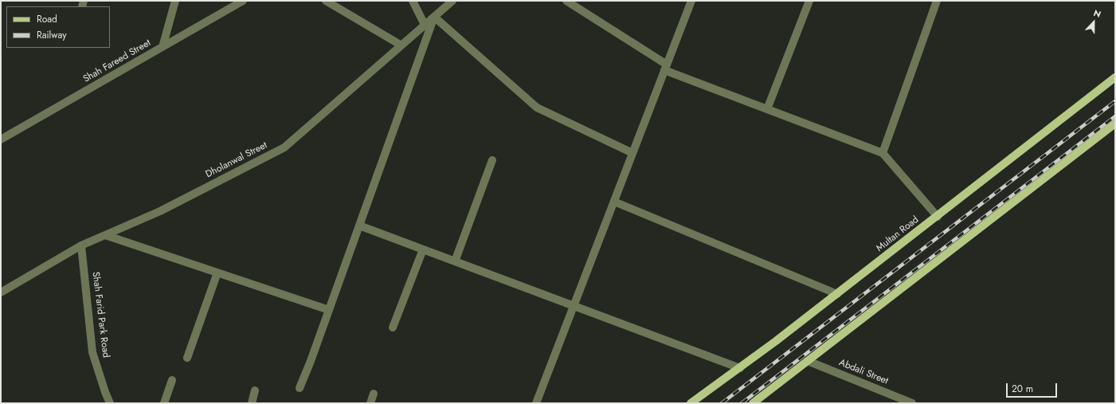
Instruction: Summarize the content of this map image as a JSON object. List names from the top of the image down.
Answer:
{
  "streets": {
    "main road": ["Multan Road"],
    "street": [
      "Shah Fareed Street",
      "Dholanwal Street",
      "Shah Farid Park Road",
      "Abdali Street"
    ]
  },
  "crossings": [
    ["Dholanwal Street", "Shah Farid Park Road"]
  ],
  "legend": ["Road", "Railway"],
  "scale_bar": "20 m",
  "north": "top"
}
